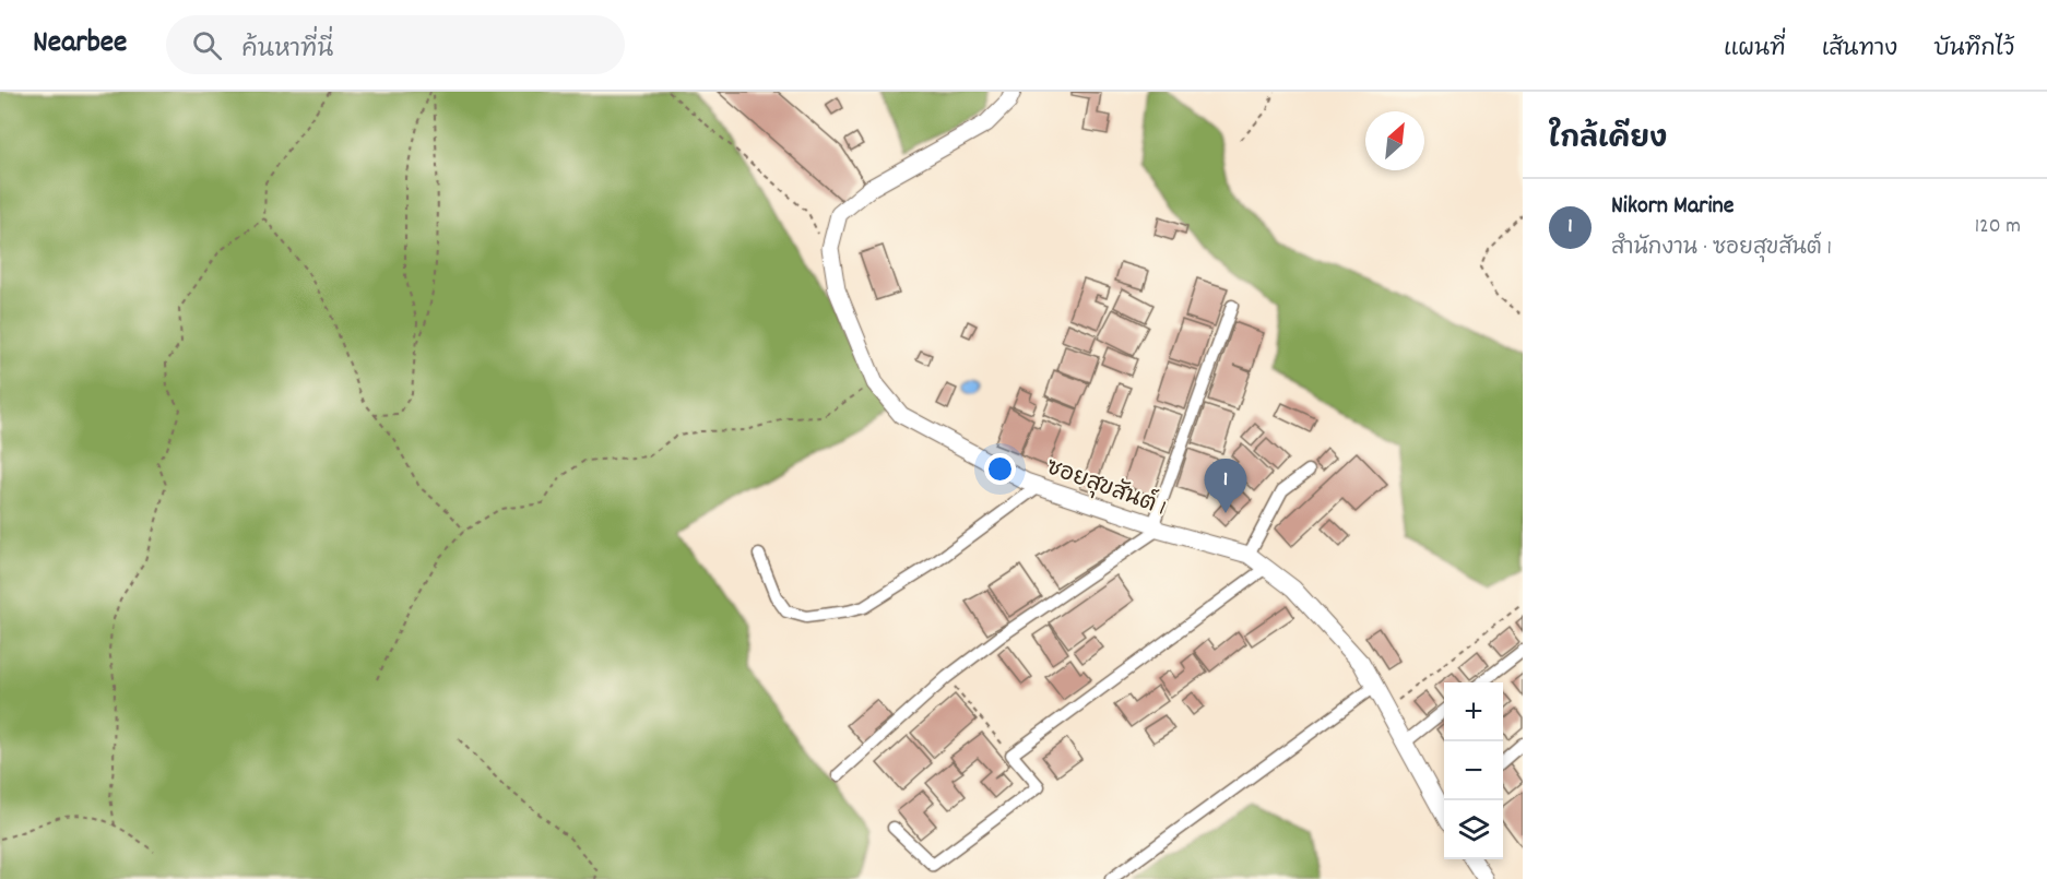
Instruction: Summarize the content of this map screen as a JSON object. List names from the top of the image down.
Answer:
{
  "streets": {
    "street": ["ซอยสุขสันต์ 1"]
  },
  "north": "top right",
  "page": {
    "header": "Nearbee",
    "search": "ค้นหาที่นี่",
    "nav": ["แผนที่", "เส้นทาง", "บันทึกไว้"],
    "heading": "ใกล้เคียง",
    "list": [
      {
        "mark": "1",
        "name": "Nikorn Marine",
        "note": "สำนักงาน · ซอยสุขสันต์ 1",
        "value": "120 m"
      }
    ],
    "pins": "1",
    "map_buttons": ["+", "−"]
  }
}
